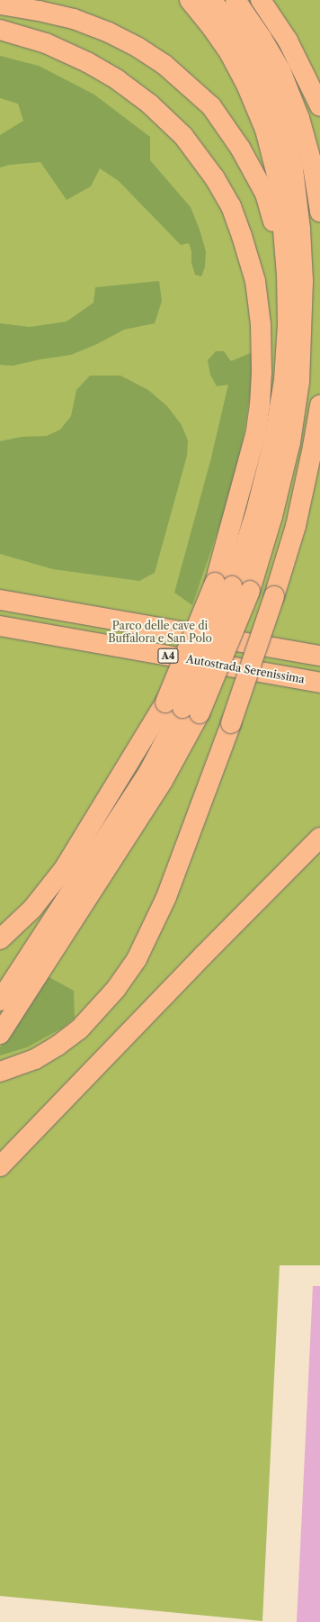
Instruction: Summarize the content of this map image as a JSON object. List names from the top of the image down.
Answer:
{
  "streets": {
    "highway": ["A4", "Autostrada Serenissima"]
  },
  "parks": ["Parco delle cave di Buffalora e San Polo"]
}
